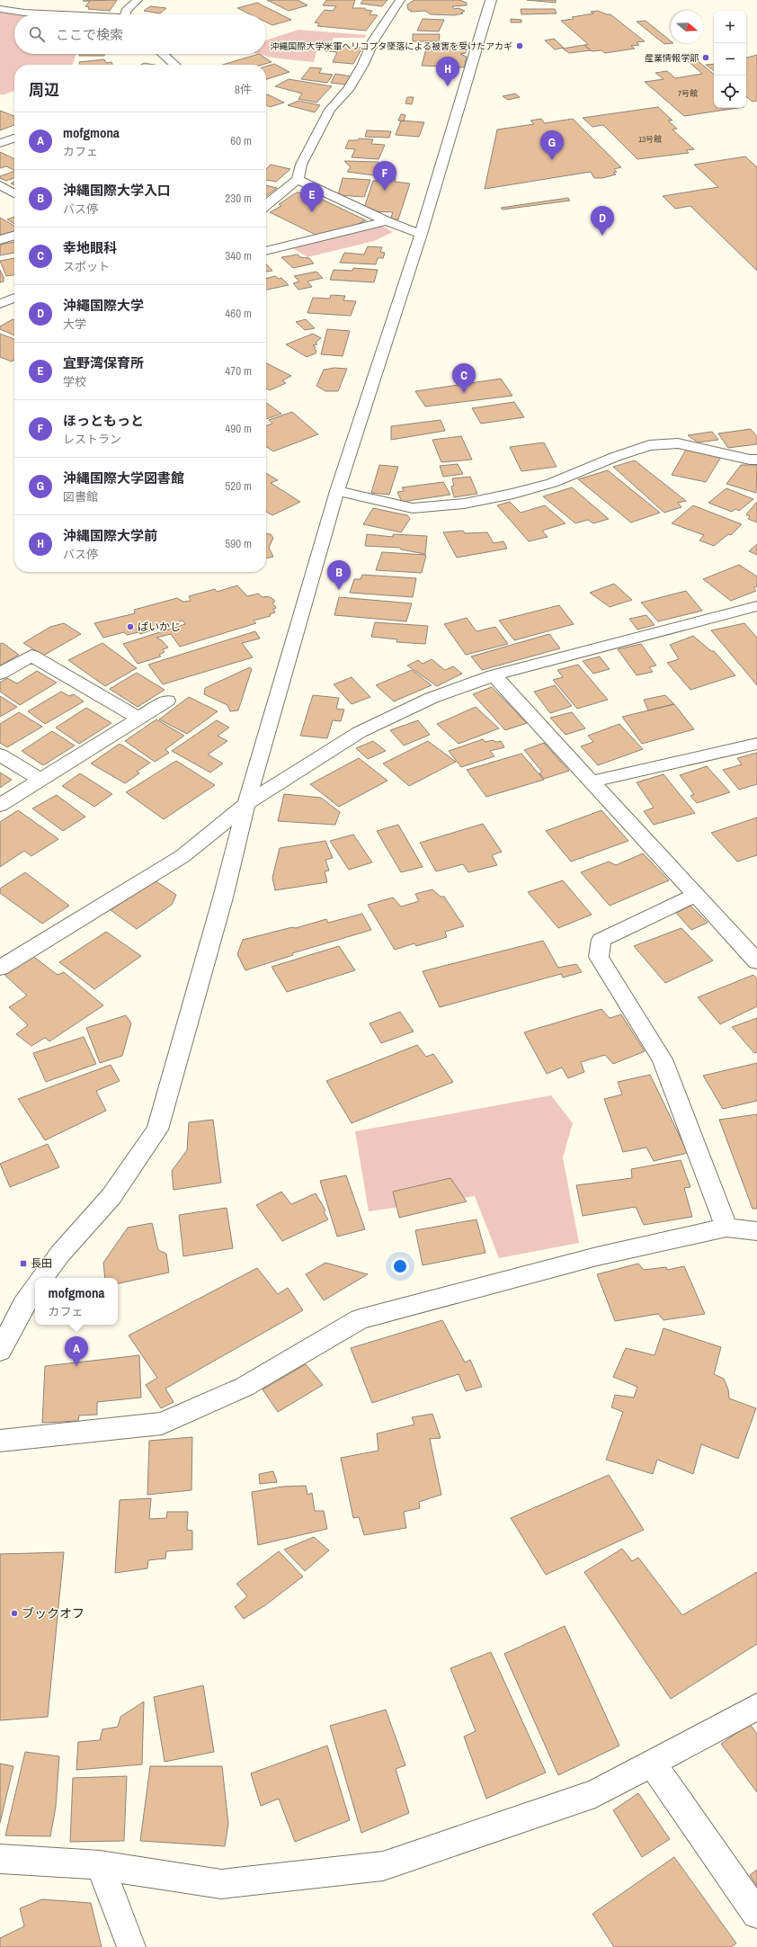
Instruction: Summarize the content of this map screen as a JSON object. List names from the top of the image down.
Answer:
{
  "places": {
    "other": [
      "沖縄国際大学米軍ヘリコプタ墜落による被害を受けたアカギ",
      "産業情報学部",
      "ぱいかじ",
      "ブックオフ"
    ],
    "transit": ["長田"]
  },
  "house_numbers": ["7号館", "13号館"],
  "north": "right",
  "page": {
    "map_buttons": ["+", "−"],
    "search": "ここで検索",
    "pins": [
      "H",
      "G",
      "F",
      "E",
      "D",
      "C",
      "B",
      "A"
    ],
    "heading": ["周辺", "8件"],
    "list": [
      {
        "mark": "A",
        "name": "mofgmona",
        "note": "カフェ",
        "value": "60 m"
      },
      {
        "mark": "B",
        "name": "沖縄国際大学入口",
        "note": "バス停",
        "value": "230 m"
      },
      {
        "mark": "C",
        "name": "幸地眼科",
        "note": "スポット",
        "value": "340 m"
      },
      {
        "mark": "D",
        "name": "沖繩国際大学",
        "note": "大学",
        "value": "460 m"
      },
      {
        "mark": "E",
        "name": "宜野湾保育所",
        "note": "学校",
        "value": "470 m"
      },
      {
        "mark": "F",
        "name": "ほっともっと",
        "note": "レストラン",
        "value": "490 m"
      },
      {
        "mark": "G",
        "name": "沖縄国際大学図書館",
        "note": "図書館",
        "value": "520 m"
      },
      {
        "mark": "H",
        "name": "沖縄国際大学前",
        "note": "バス停",
        "value": "590 m"
      }
    ],
    "popup": ["mofgmona", "カフェ"]
  }
}
